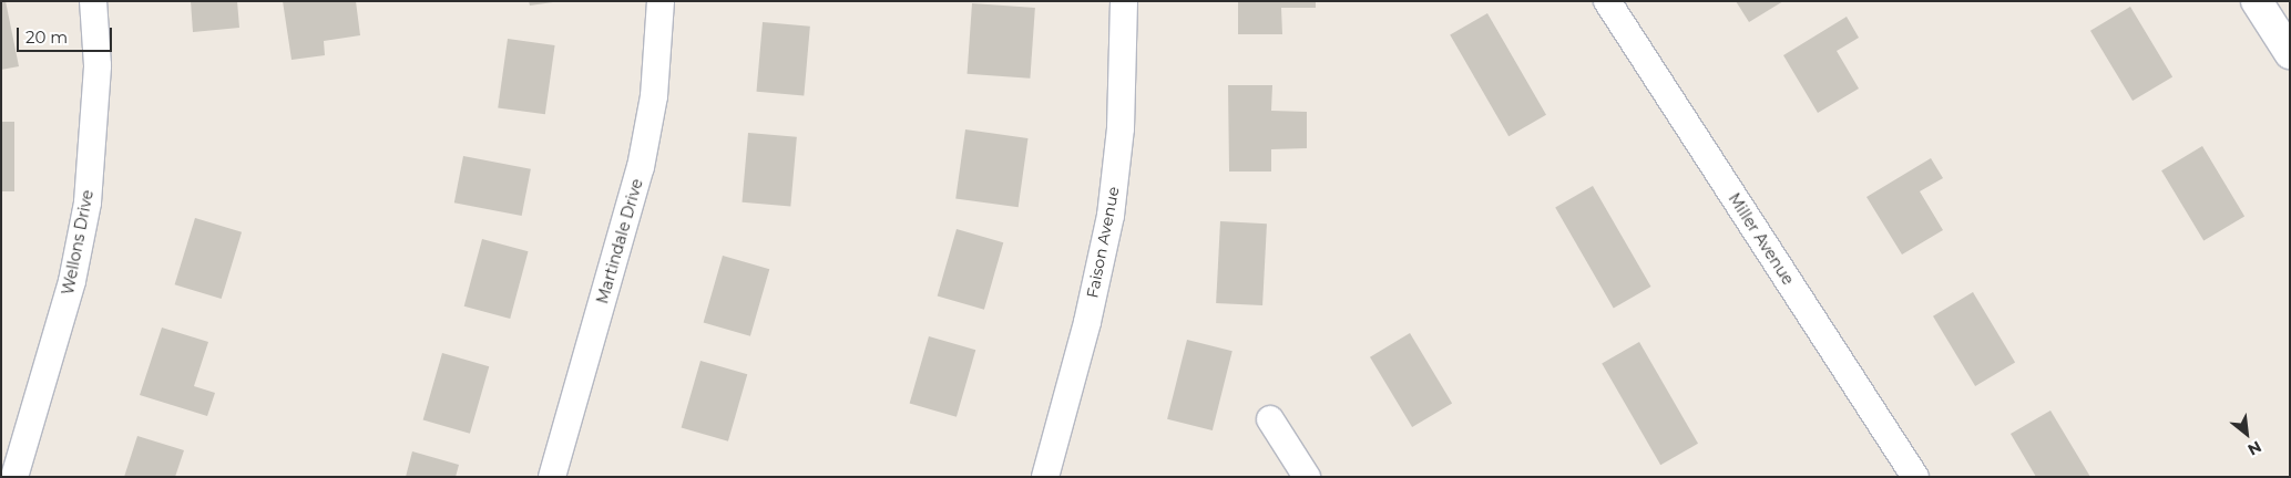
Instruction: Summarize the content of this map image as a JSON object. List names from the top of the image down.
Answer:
{
  "streets": {
    "street": [
      "Miller Avenue",
      "Martindale Drive",
      "Wellons Drive",
      "Faison Avenue"
    ]
  },
  "scale_bar": "20 m",
  "north": "bottom right"
}
